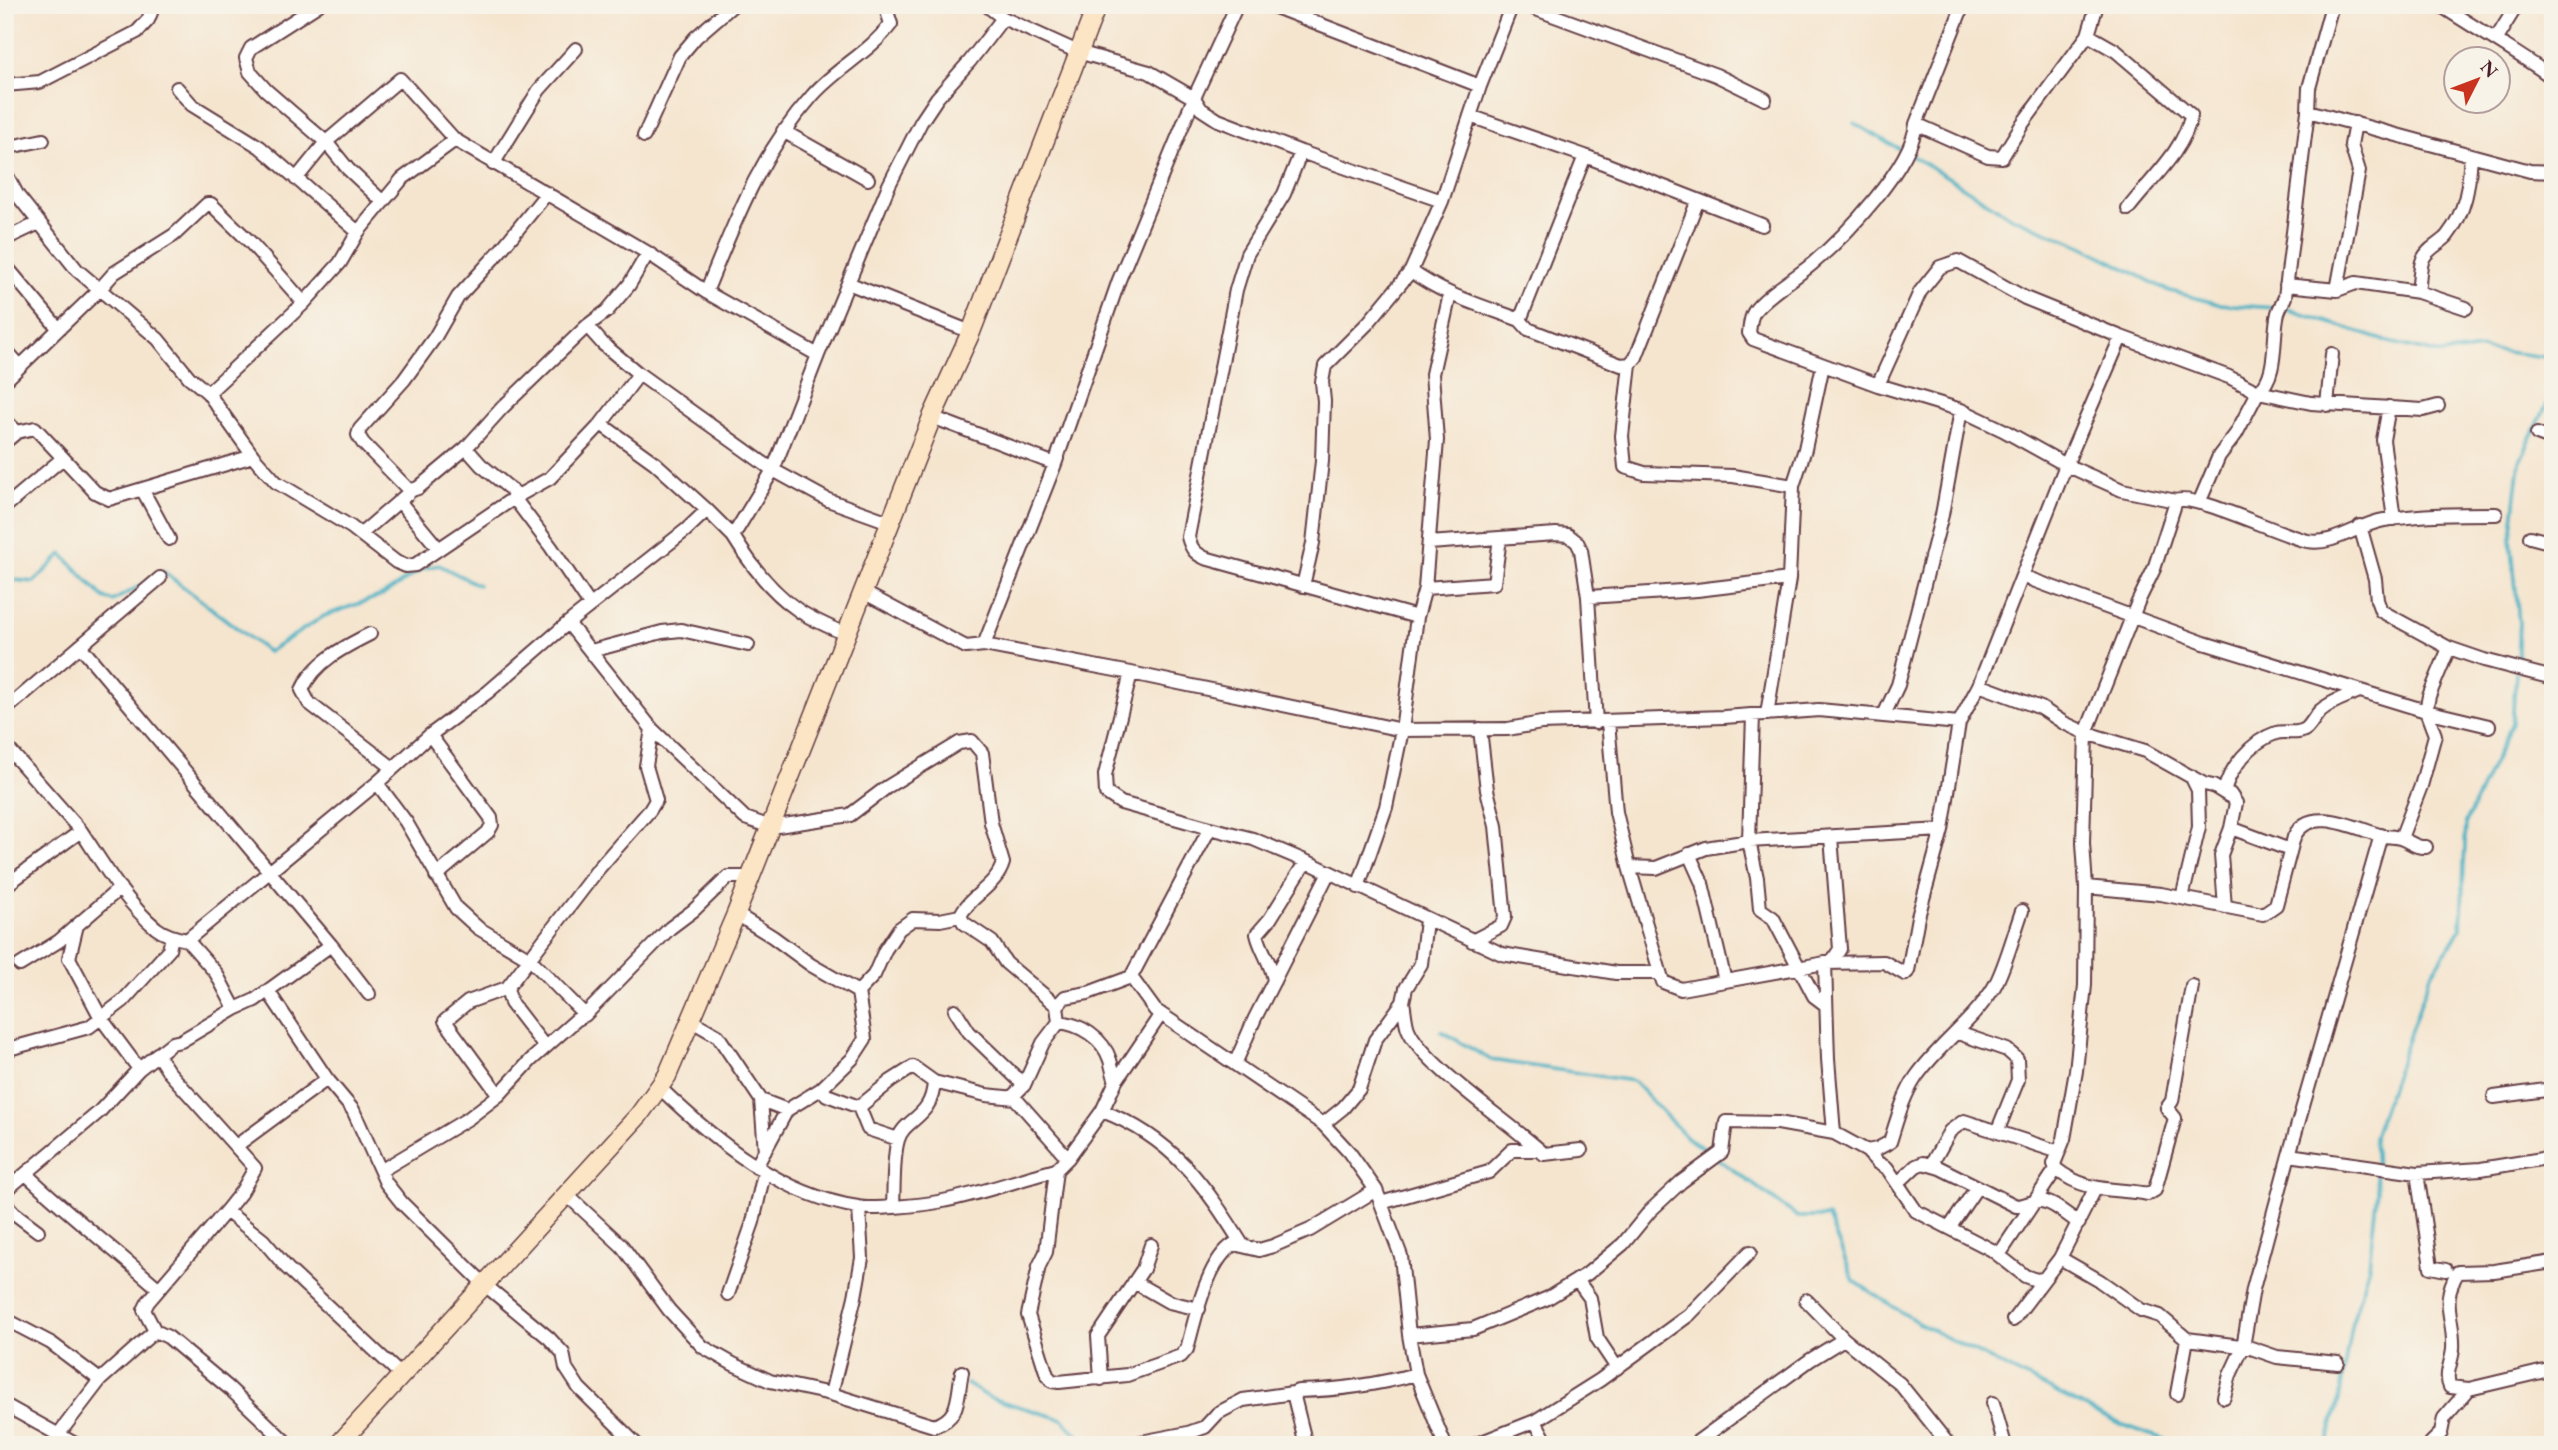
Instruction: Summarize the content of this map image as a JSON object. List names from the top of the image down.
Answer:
{
  "north": "top right"
}
